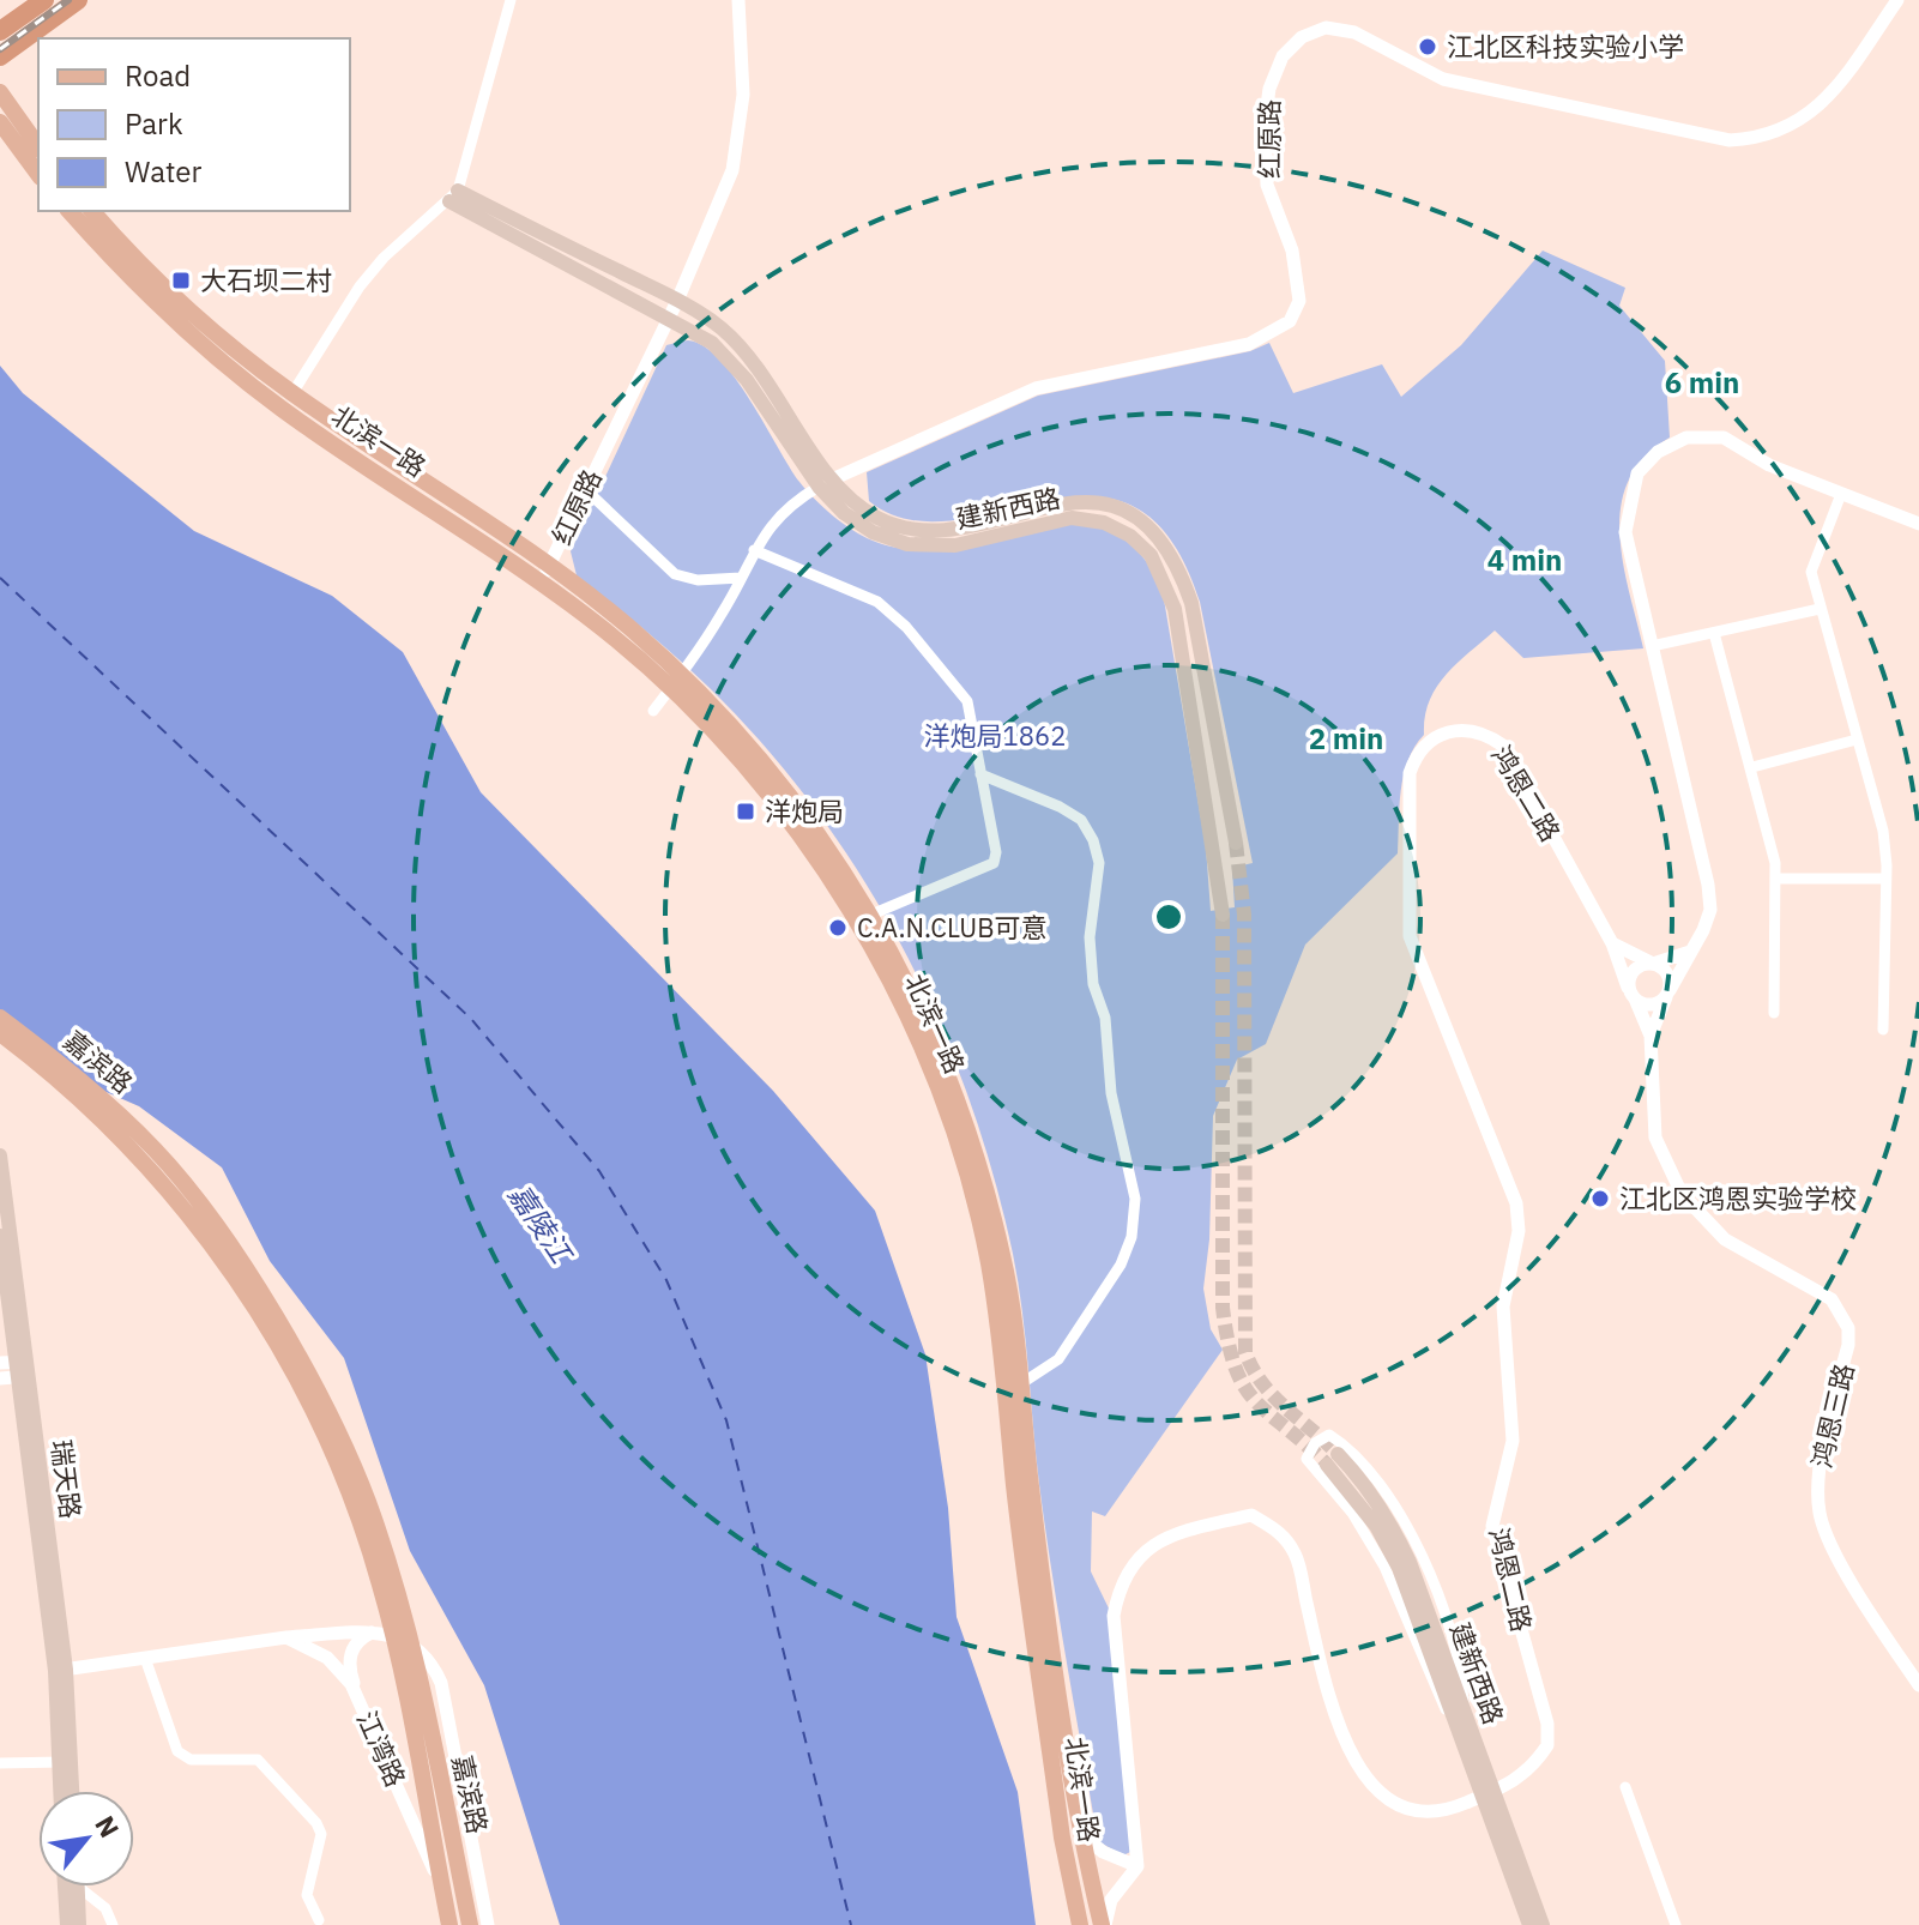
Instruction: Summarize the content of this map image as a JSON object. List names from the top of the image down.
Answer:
{
  "streets": {
    "main road": [
      "北滨一路",
      "建新西路",
      "嘉滨路",
      "瑞天路"
    ],
    "street": [
      "红原路",
      "鸿恩二路",
      "鸿恩三路",
      "江湾路"
    ]
  },
  "crossings": [
    ["红原路", "北滨一路"],
    ["红原路", "建新西路"],
    ["建新西路", "鸿恩二路"],
    ["嘉滨路", "江湾路"]
  ],
  "water": ["嘉陵江"],
  "parks": ["洋炮局1862"],
  "places": {
    "other": ["江北区科技实验小学", "C.A.N.CLUB可意", "江北区鸿恩实验学校"],
    "transit": ["大石坝二村", "洋炮局"]
  },
  "legend": ["Road", "Park", "Water"],
  "north": "top right",
  "rings": ["6 min", "4 min", "2 min"]
}
